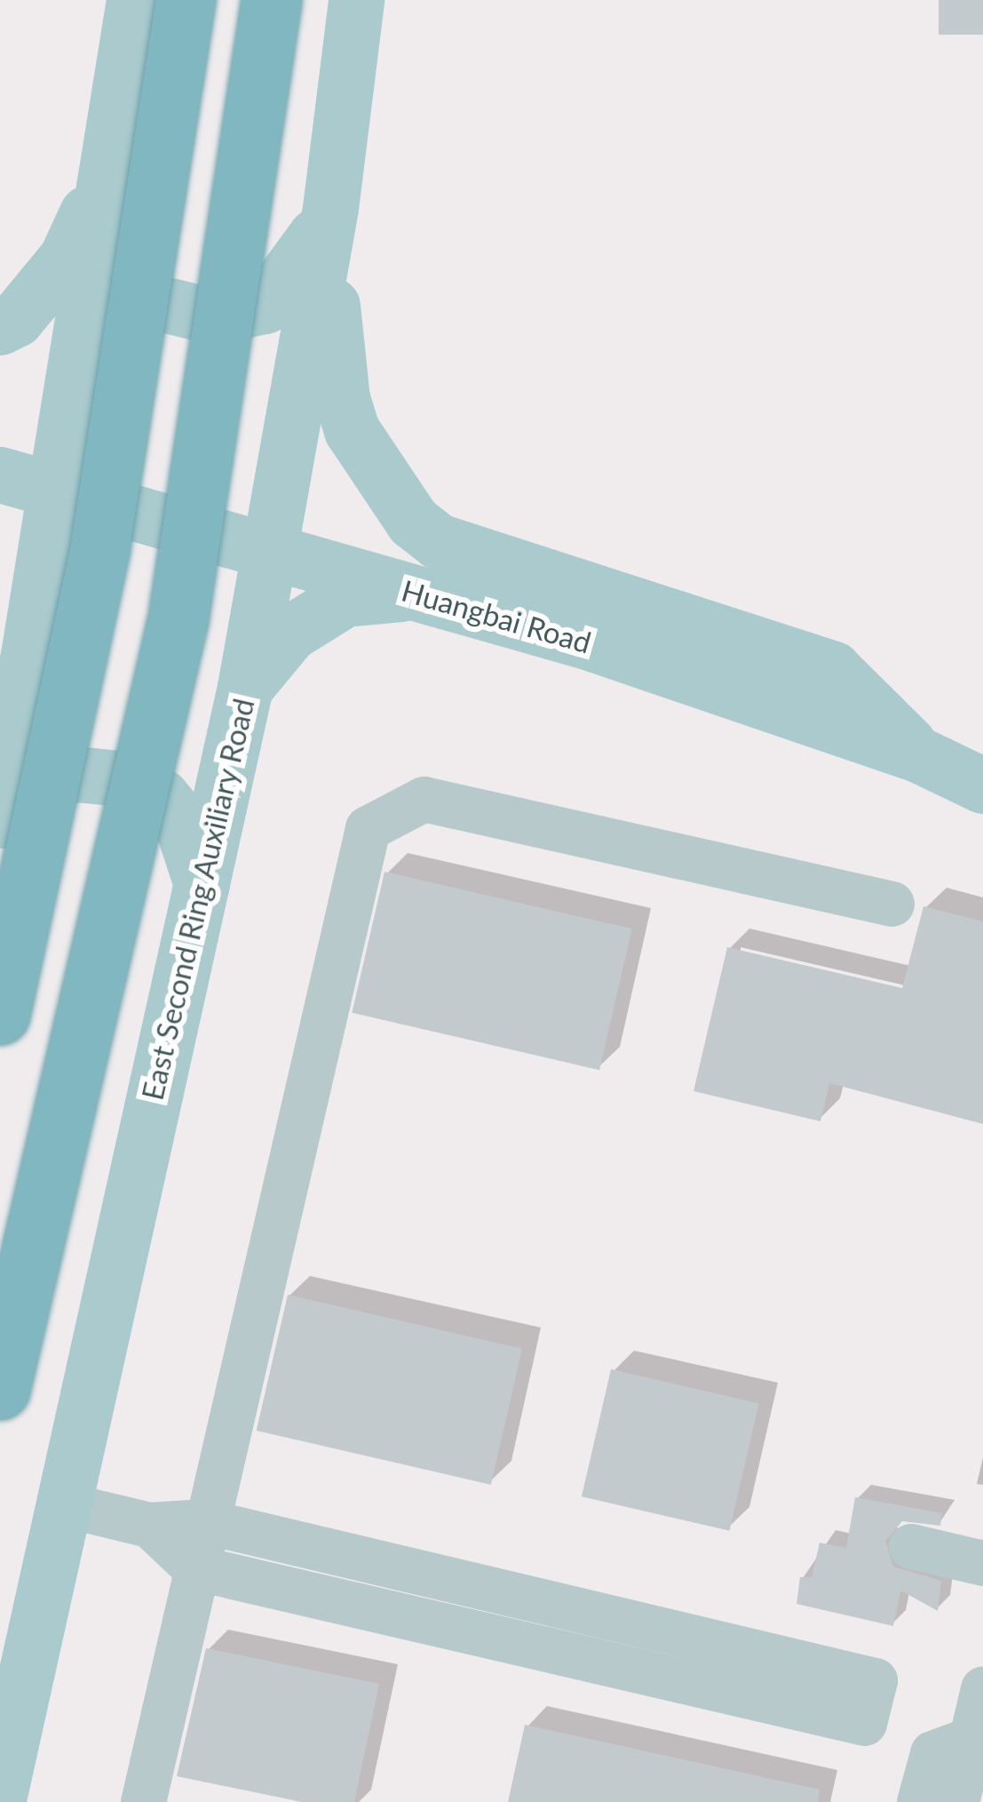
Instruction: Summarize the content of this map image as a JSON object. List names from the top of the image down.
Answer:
{
  "streets": {
    "main road": ["Huangbai Road", "East Second Ring Auxiliary Road"]
  },
  "crossings": [
    ["Huangbai Road", "East Second Ring Auxiliary Road"]
  ]
}
